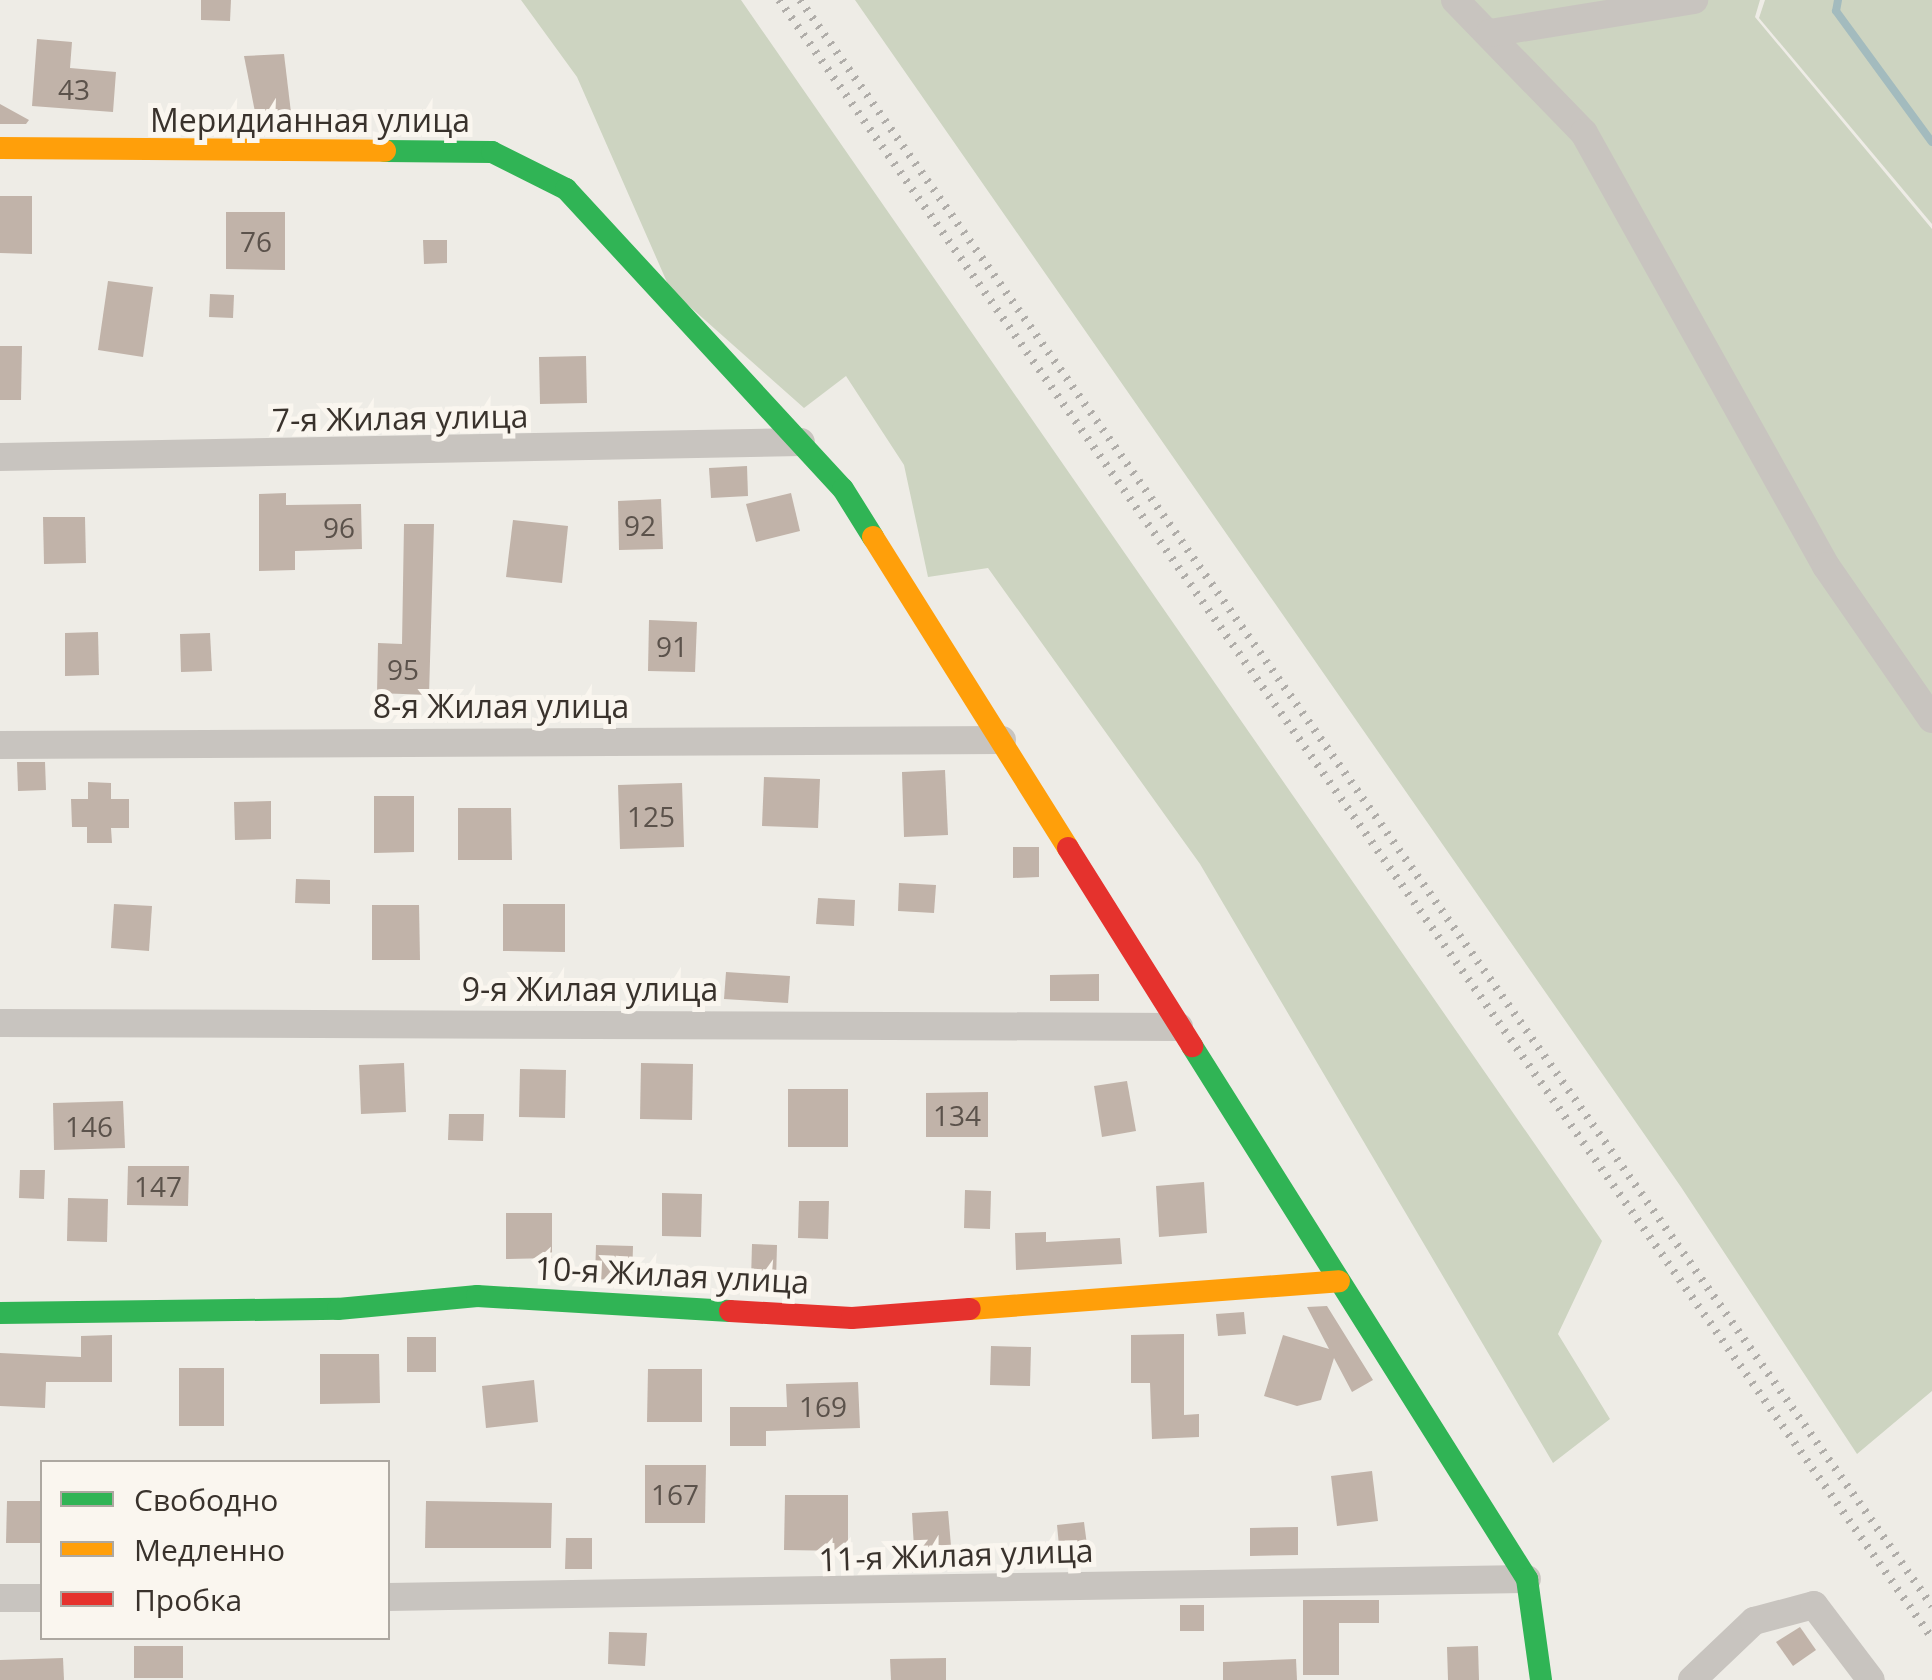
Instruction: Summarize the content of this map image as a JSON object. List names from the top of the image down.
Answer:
{
  "streets": {
    "street": [
      "Меридианная улица",
      "7-я Жилая улица",
      "8-я Жилая улица",
      "9-я Жилая улица",
      "10-я Жилая улица",
      "11-я Жилая улица"
    ]
  },
  "crossings": [
    ["Меридианная улица", "7-я Жилая улица"],
    ["Меридианная улица", "8-я Жилая улица"],
    ["Меридианная улица", "9-я Жилая улица"],
    ["Меридианная улица", "10-я Жилая улица"],
    ["Меридианная улица", "11-я Жилая улица"]
  ],
  "house_numbers": [
    "43",
    "76",
    "92",
    "96",
    "91",
    "95",
    "125",
    "134",
    "146",
    "147",
    "169",
    "167"
  ],
  "legend": ["Свободно", "Медленно", "Пробка"]
}
